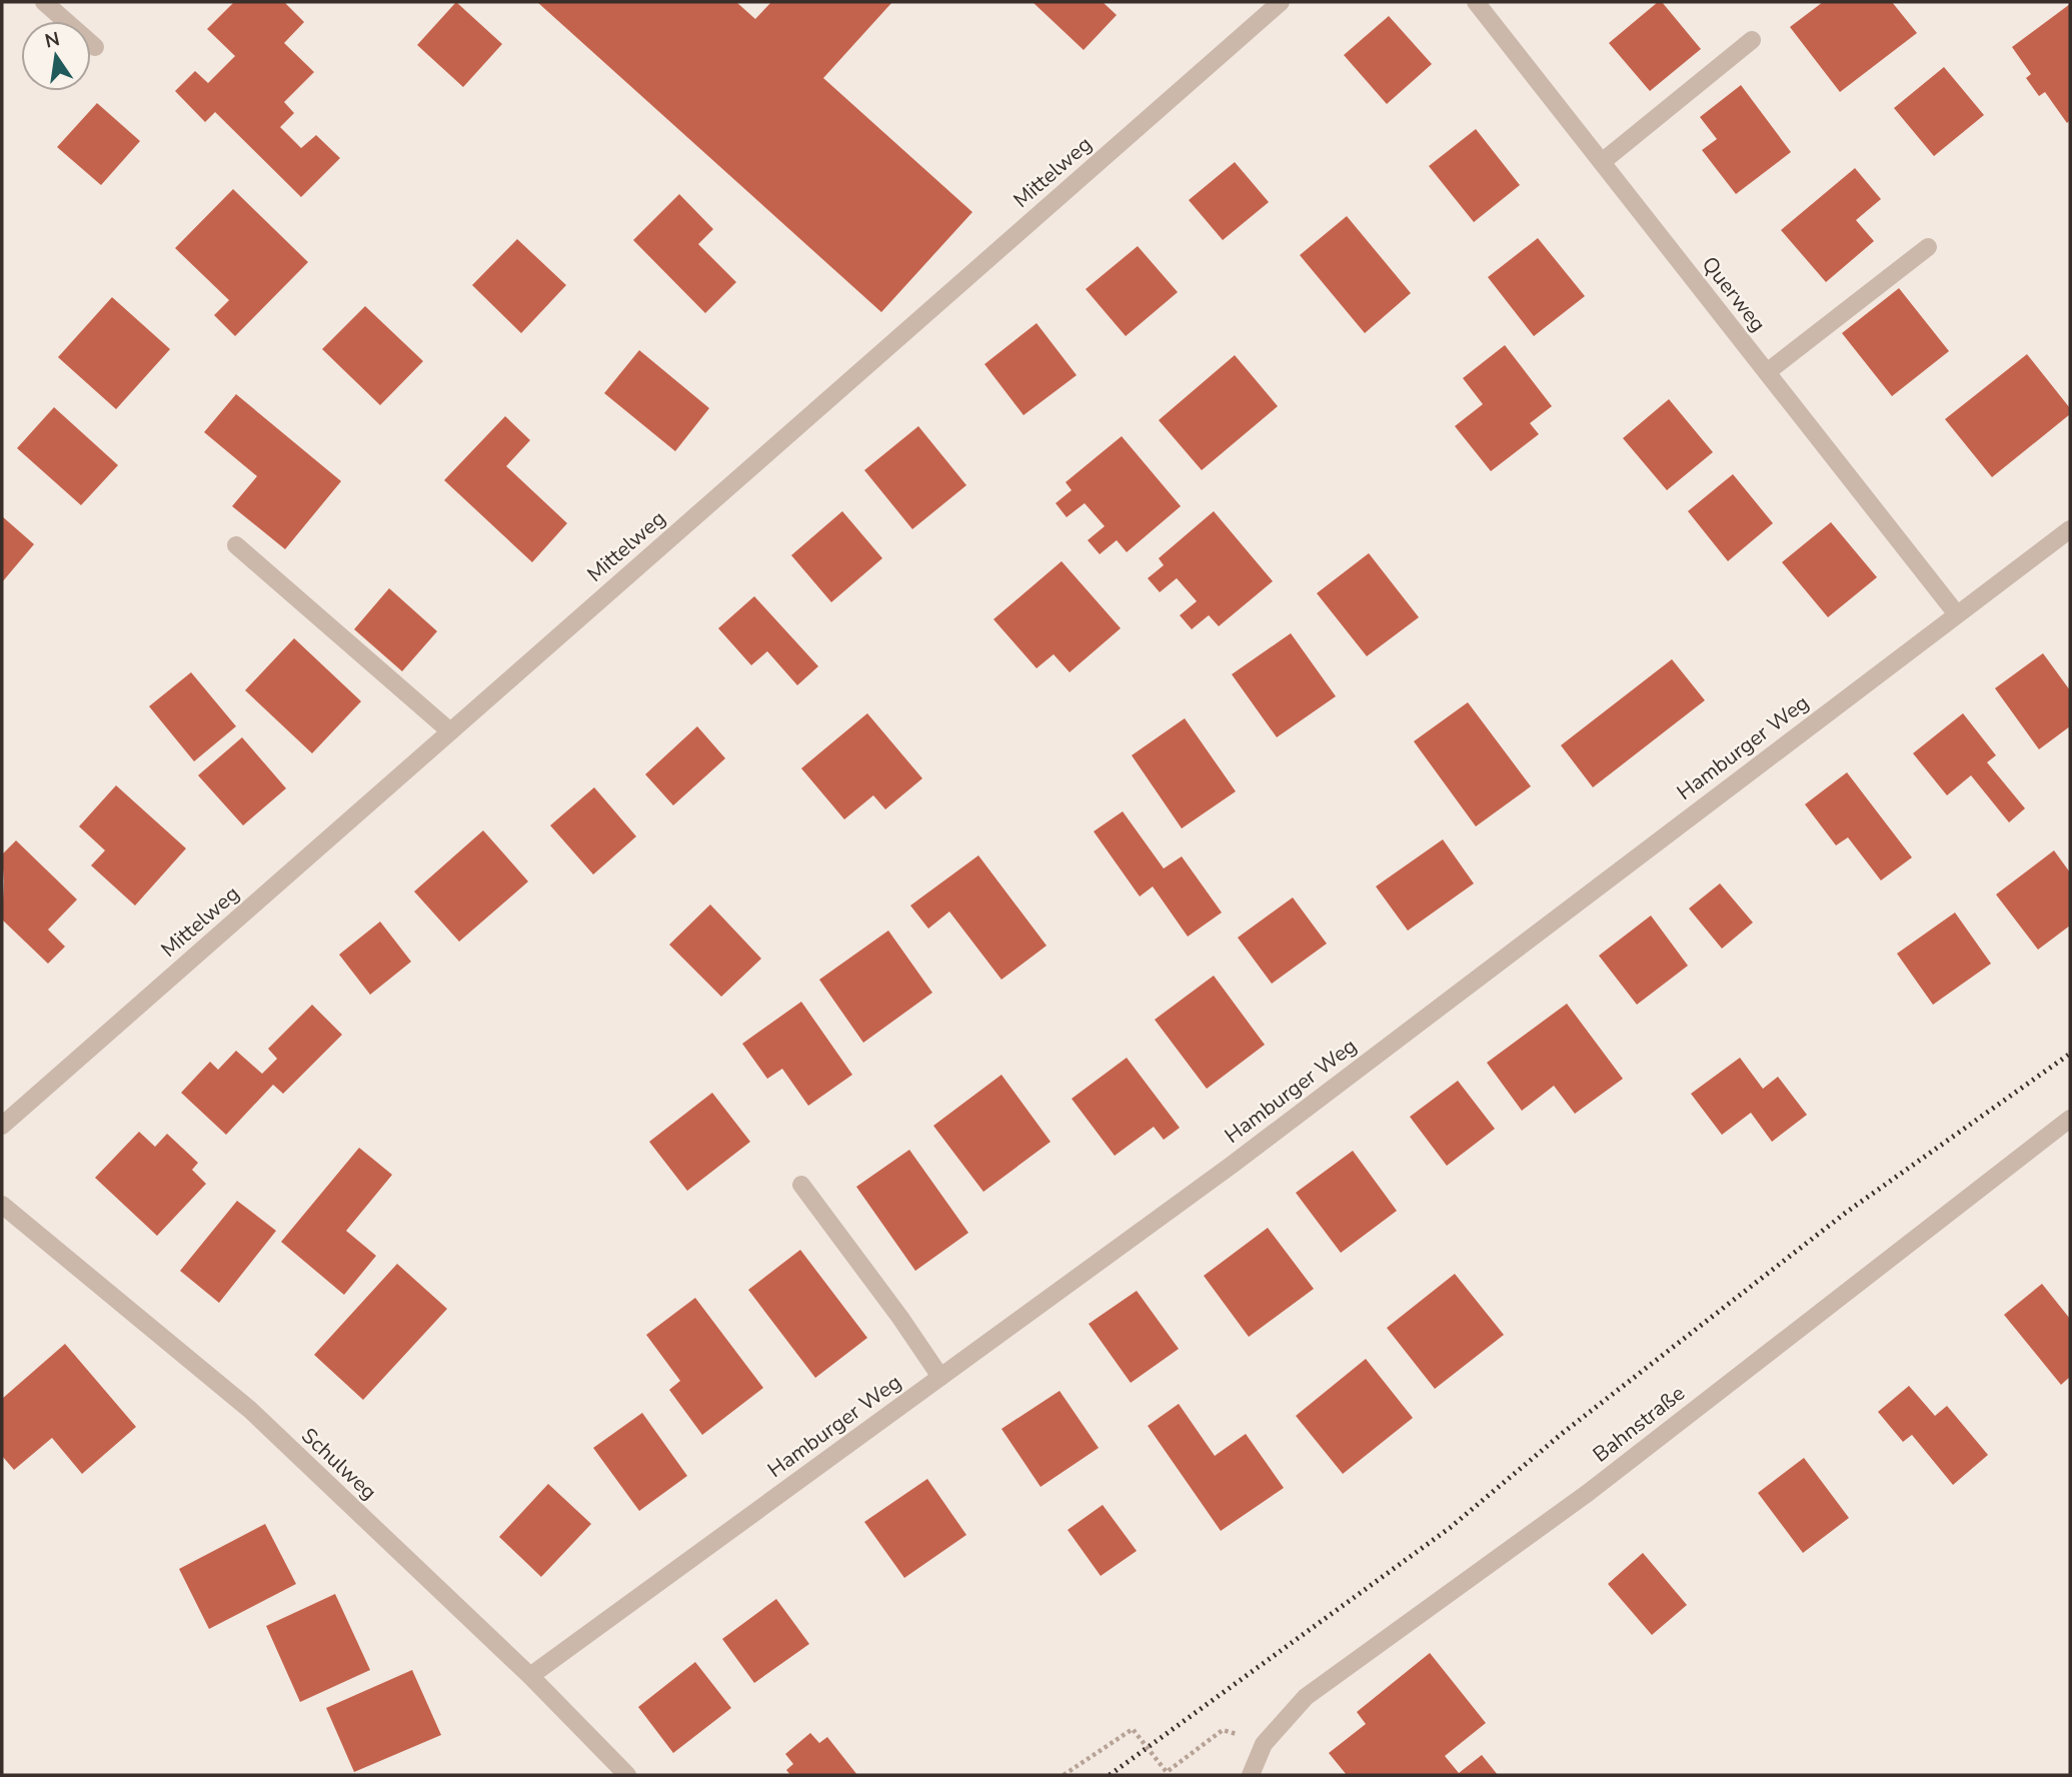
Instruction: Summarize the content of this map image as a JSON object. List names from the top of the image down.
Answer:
{
  "streets": {
    "street": [
      "Mittelweg",
      "Querweg",
      "Hamburger Weg",
      "Bahnstraße",
      "Schulweg"
    ]
  },
  "crossings": [
    ["Querweg", "Hamburger Weg"],
    ["Hamburger Weg", "Schulweg"]
  ],
  "north": "top"
}
